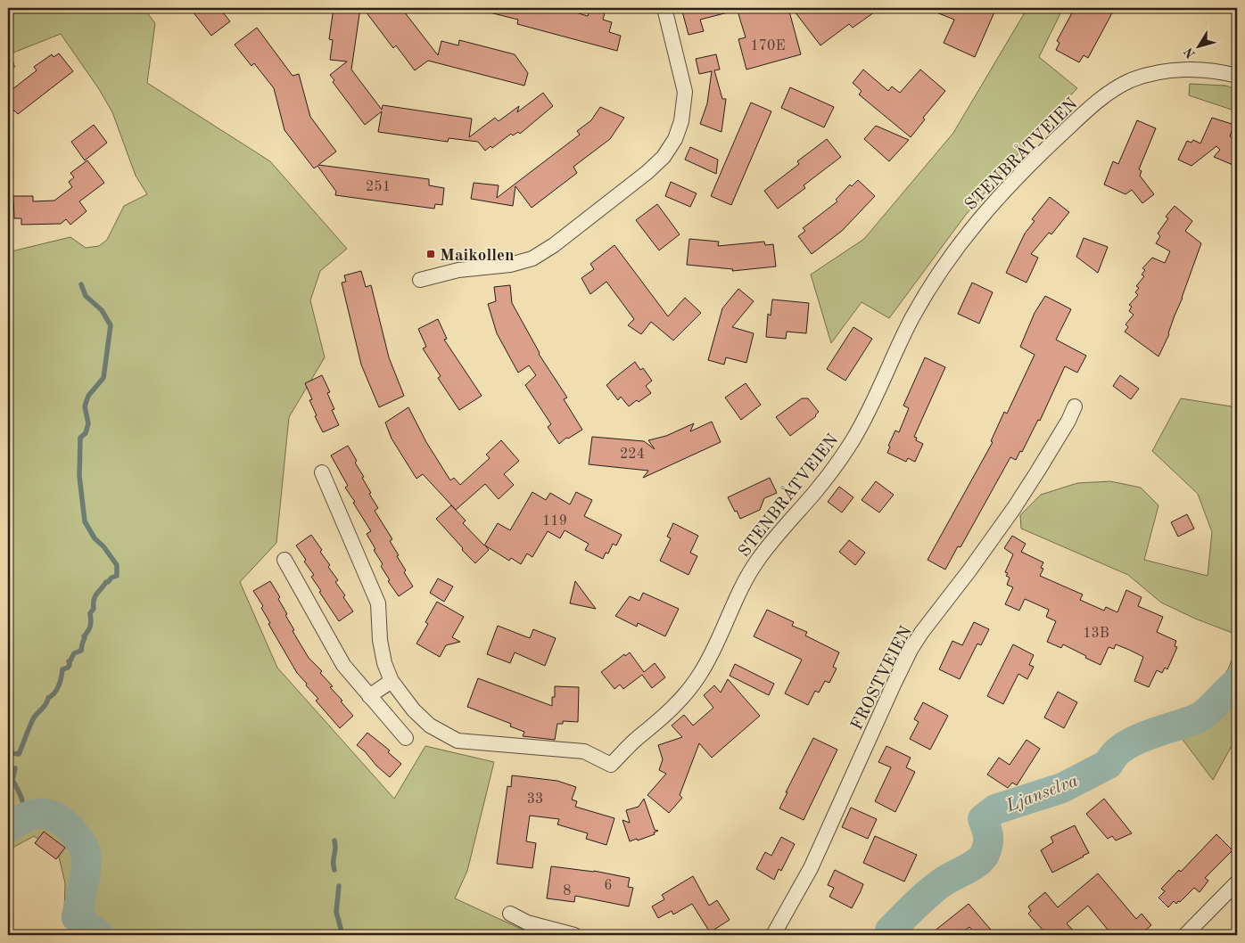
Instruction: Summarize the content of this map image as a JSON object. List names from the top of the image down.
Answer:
{
  "streets": {
    "street": ["STENBRÅTVEIEN", "FROSTVEIEN"]
  },
  "water": ["Ljanselva"],
  "places": {
    "transit": ["Maikollen"]
  },
  "house_numbers": [
    "170E",
    "251",
    "224",
    "119",
    "13B",
    "33",
    "6",
    "8"
  ],
  "north": "bottom left"
}
